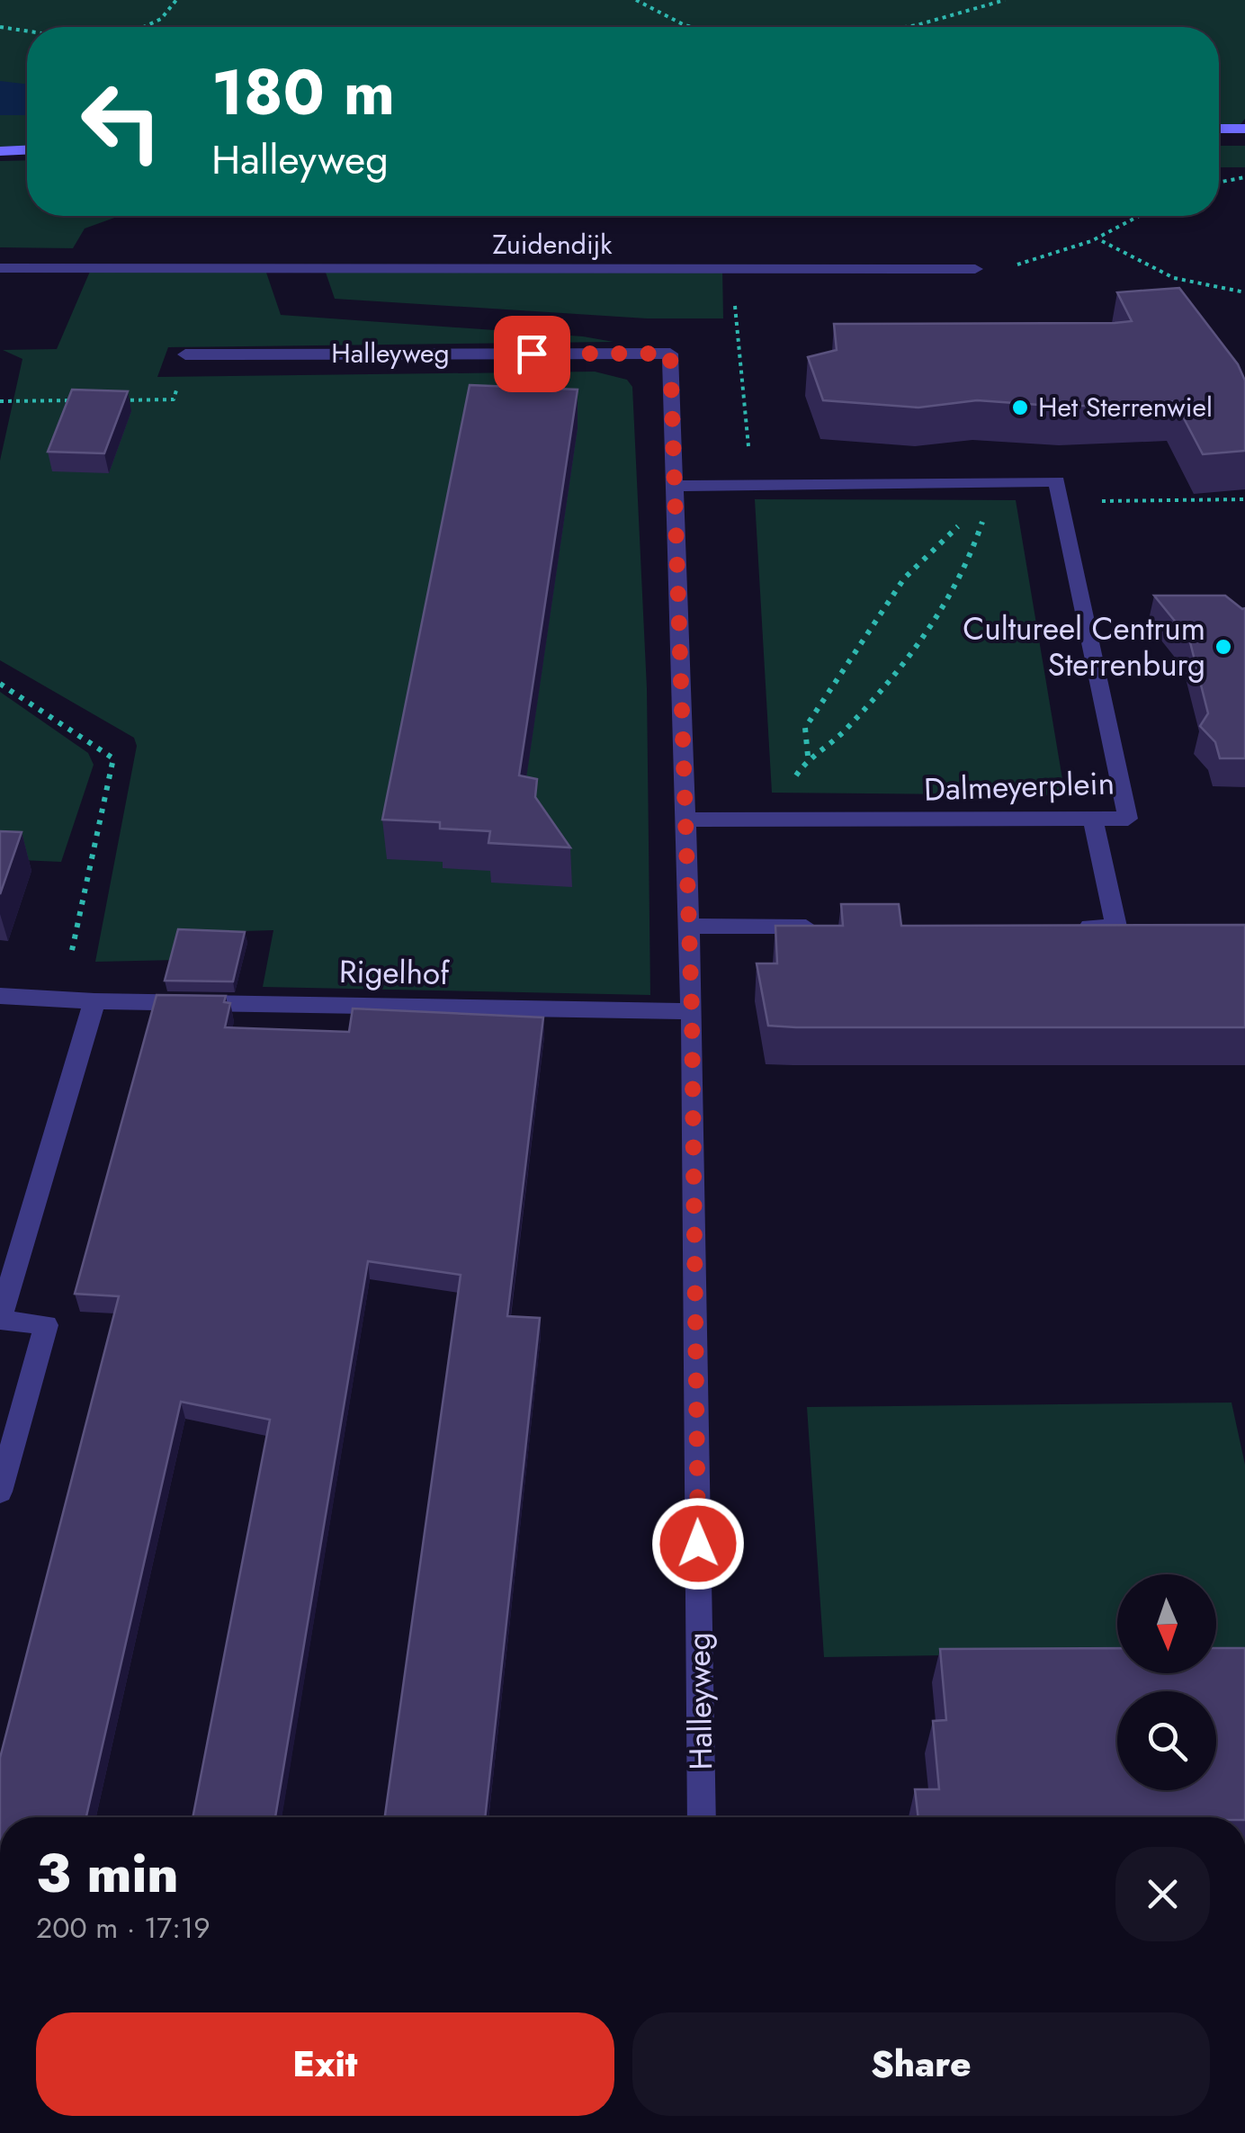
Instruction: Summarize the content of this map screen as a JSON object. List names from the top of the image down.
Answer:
{
  "streets": {
    "street": [
      "Zuidendijk",
      "Halleyweg",
      "Dalmeyerplein",
      "Rigelhof"
    ]
  },
  "crossings": [
    ["Halleyweg", "Dalmeyerplein"],
    ["Halleyweg", "Rigelhof"]
  ],
  "places": ["Het Sterrenwiel", "Cultureel Centrum Sterrenburg"],
  "north": "bottom",
  "page": {
    "turn": ["180 m", "Halleyweg"],
    "heading": ["3 min", "200 m · 17:19"],
    "buttons": ["Exit", "Share"]
  }
}
